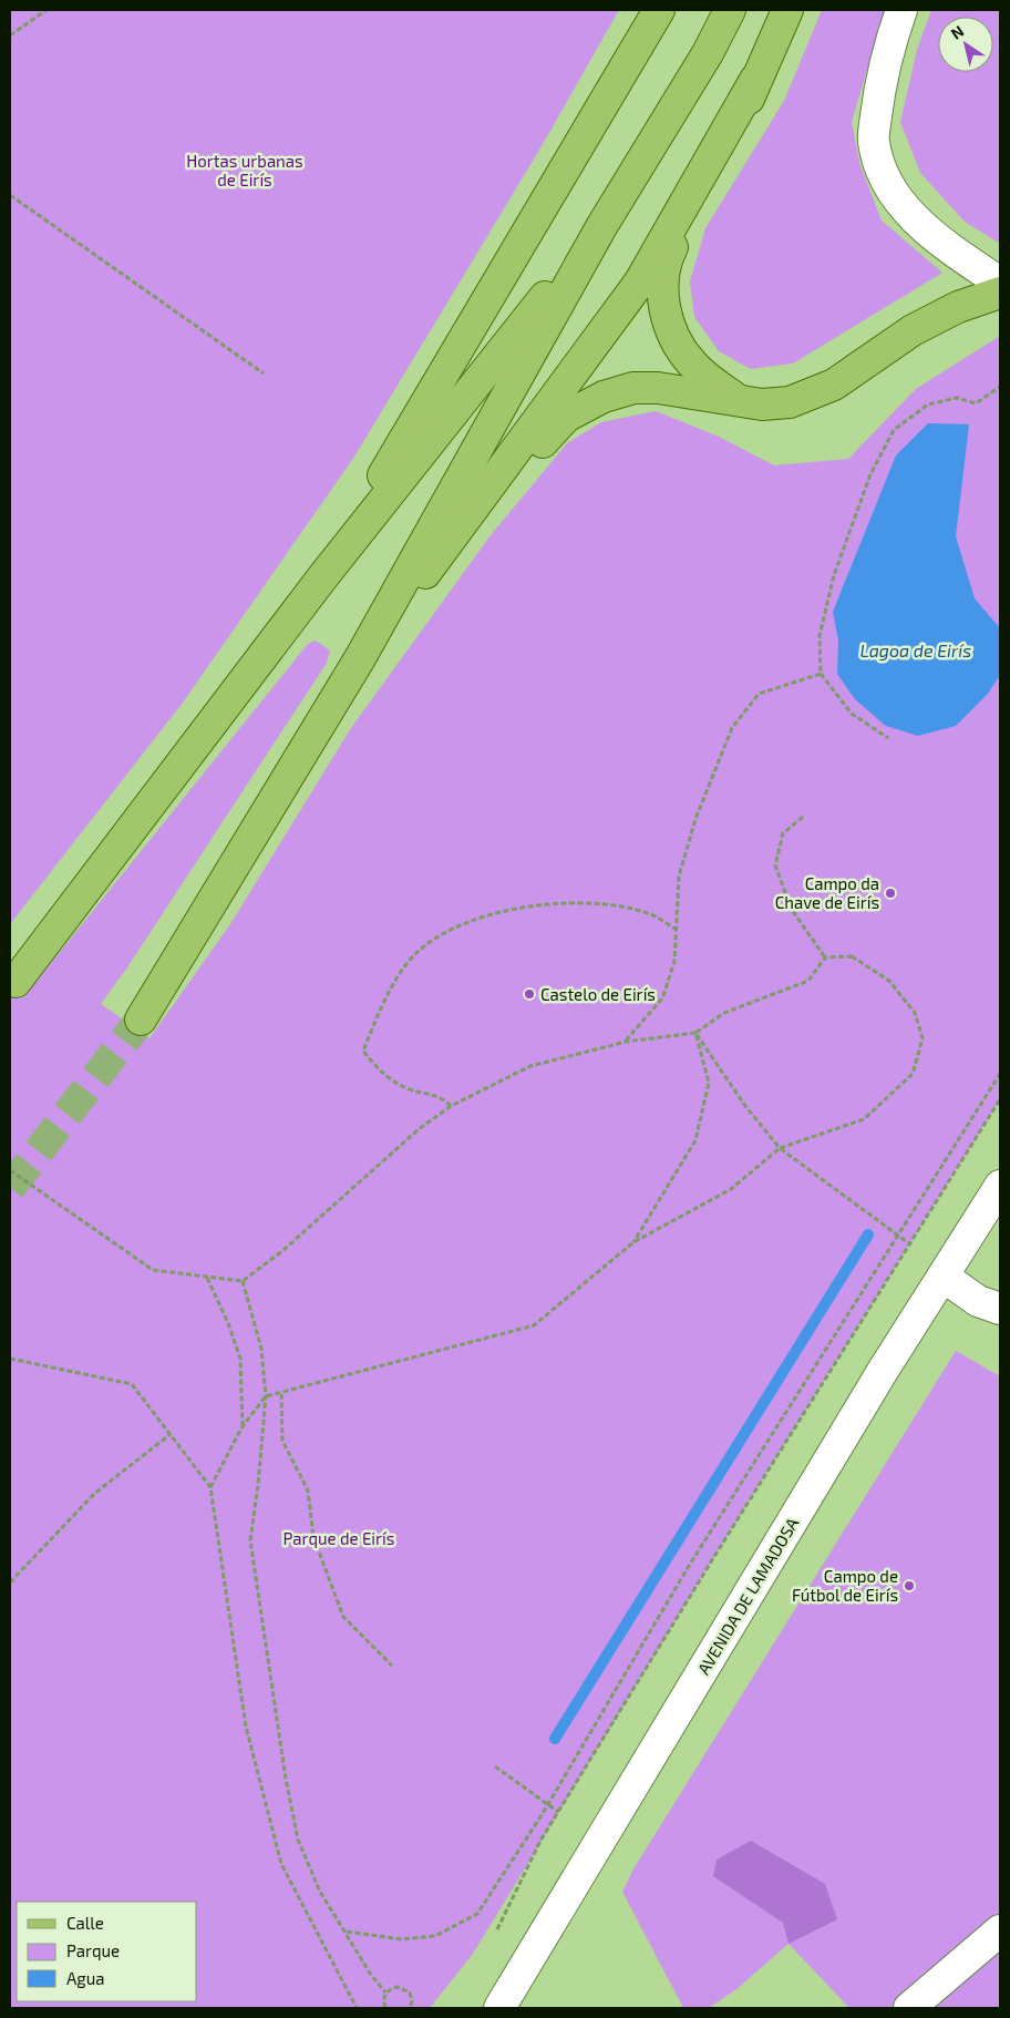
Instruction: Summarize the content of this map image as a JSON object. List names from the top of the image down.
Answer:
{
  "streets": {
    "street": ["AVENIDA DE LAMADOSA"]
  },
  "water": ["Lagoa de Eirís"],
  "parks": ["Hortas urbanas de Eirís", "Parque de Eirís"],
  "places": ["Campo da Chave de Eirís", "Castelo de Eirís", "Campo de Fútbol de Eirís"],
  "legend": ["Calle", "Parque", "Agua"],
  "north": "top left"
}
